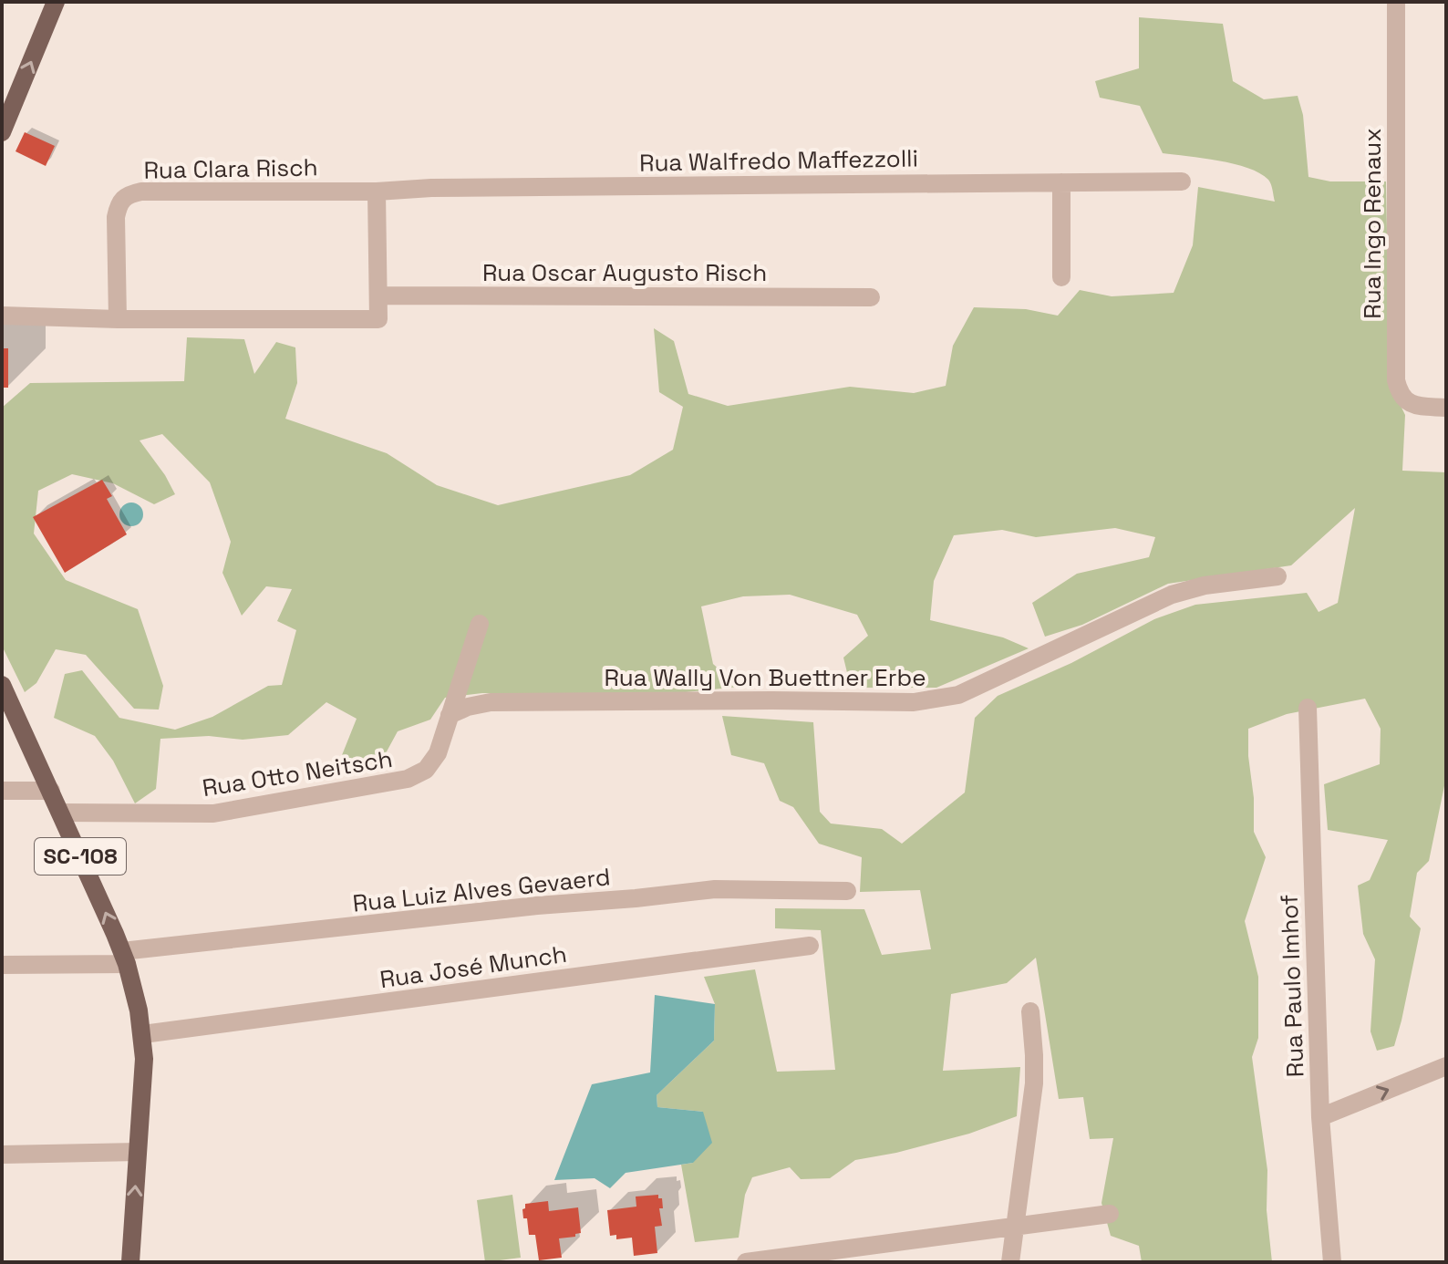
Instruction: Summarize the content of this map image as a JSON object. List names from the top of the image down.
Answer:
{
  "streets": {
    "main road": ["SC-108"],
    "street": [
      "Rua Walfredo Maffezzolli",
      "Rua Clara Risch",
      "Rua Ingo Renaux",
      "Rua Oscar Augusto Risch",
      "Rua Wally Von Buettner Erbe",
      "Rua Otto Neitsch",
      "Rua Luiz Alves Gevaerd",
      "Rua José Munch",
      "Rua Paulo Imhof"
    ]
  },
  "crossings": [
    ["Rua Walfredo Maffezzolli", "Rua Clara Risch"],
    ["Rua Wally Von Buettner Erbe", "Rua Otto Neitsch"],
    ["Rua Otto Neitsch", "SC-108"],
    ["SC-108", "Rua Luiz Alves Gevaerd"],
    ["SC-108", "Rua José Munch"]
  ]
}
